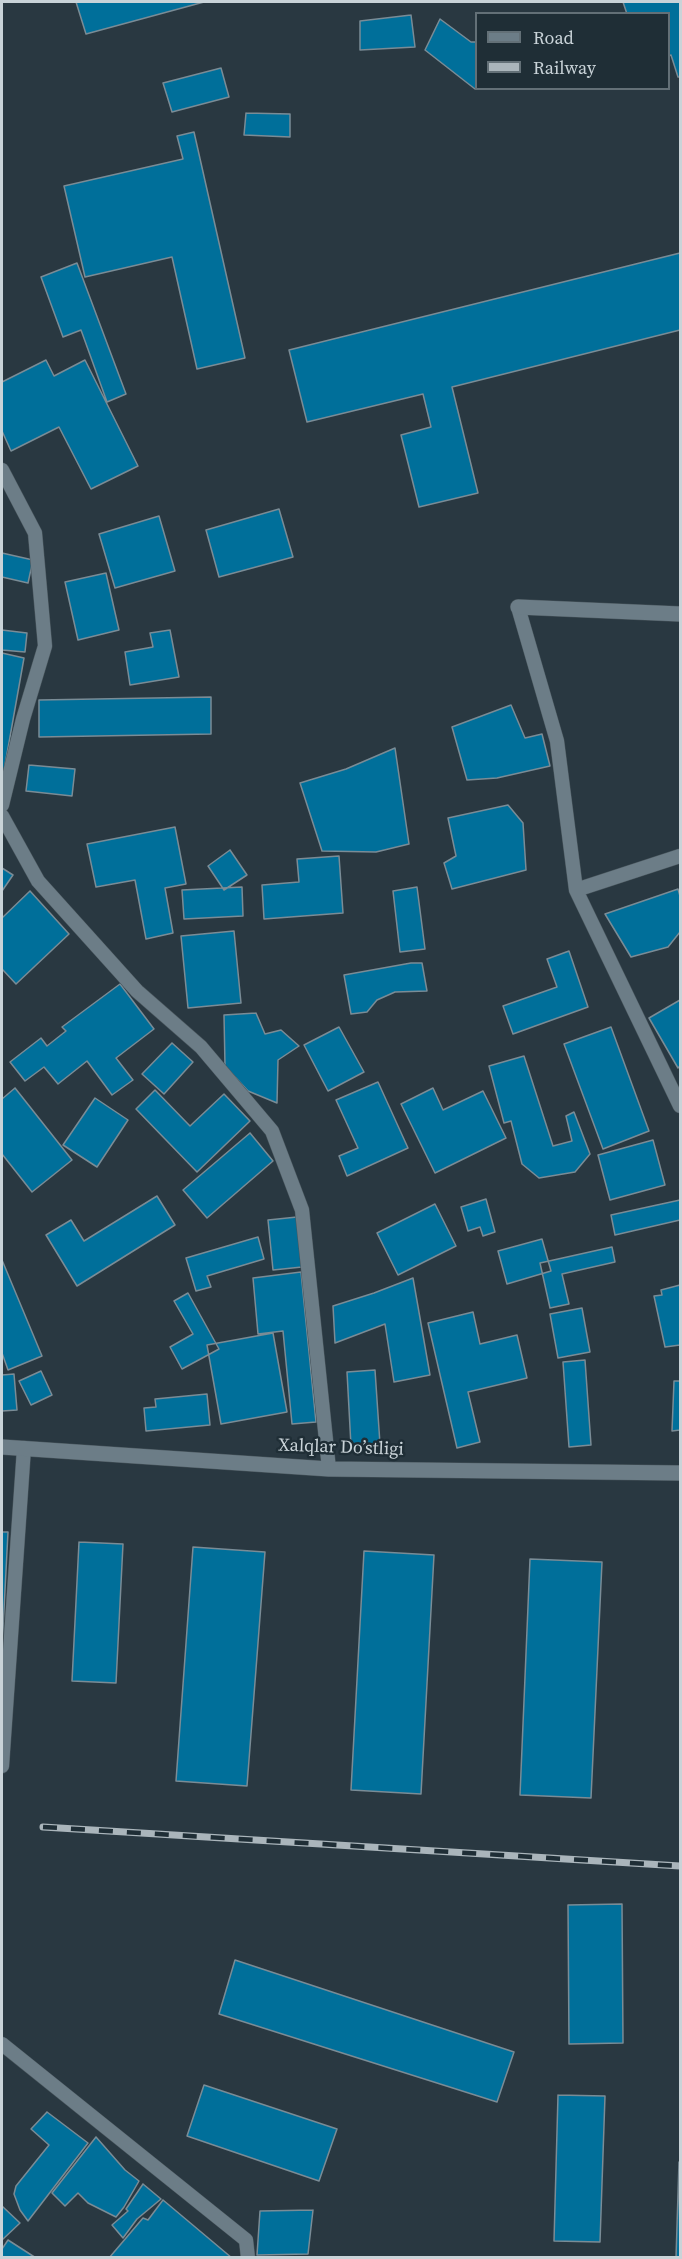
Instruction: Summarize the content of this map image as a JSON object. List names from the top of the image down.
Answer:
{
  "streets": {
    "main road": ["Xalqlar Do’stligi"]
  },
  "legend": ["Road", "Railway"]
}
